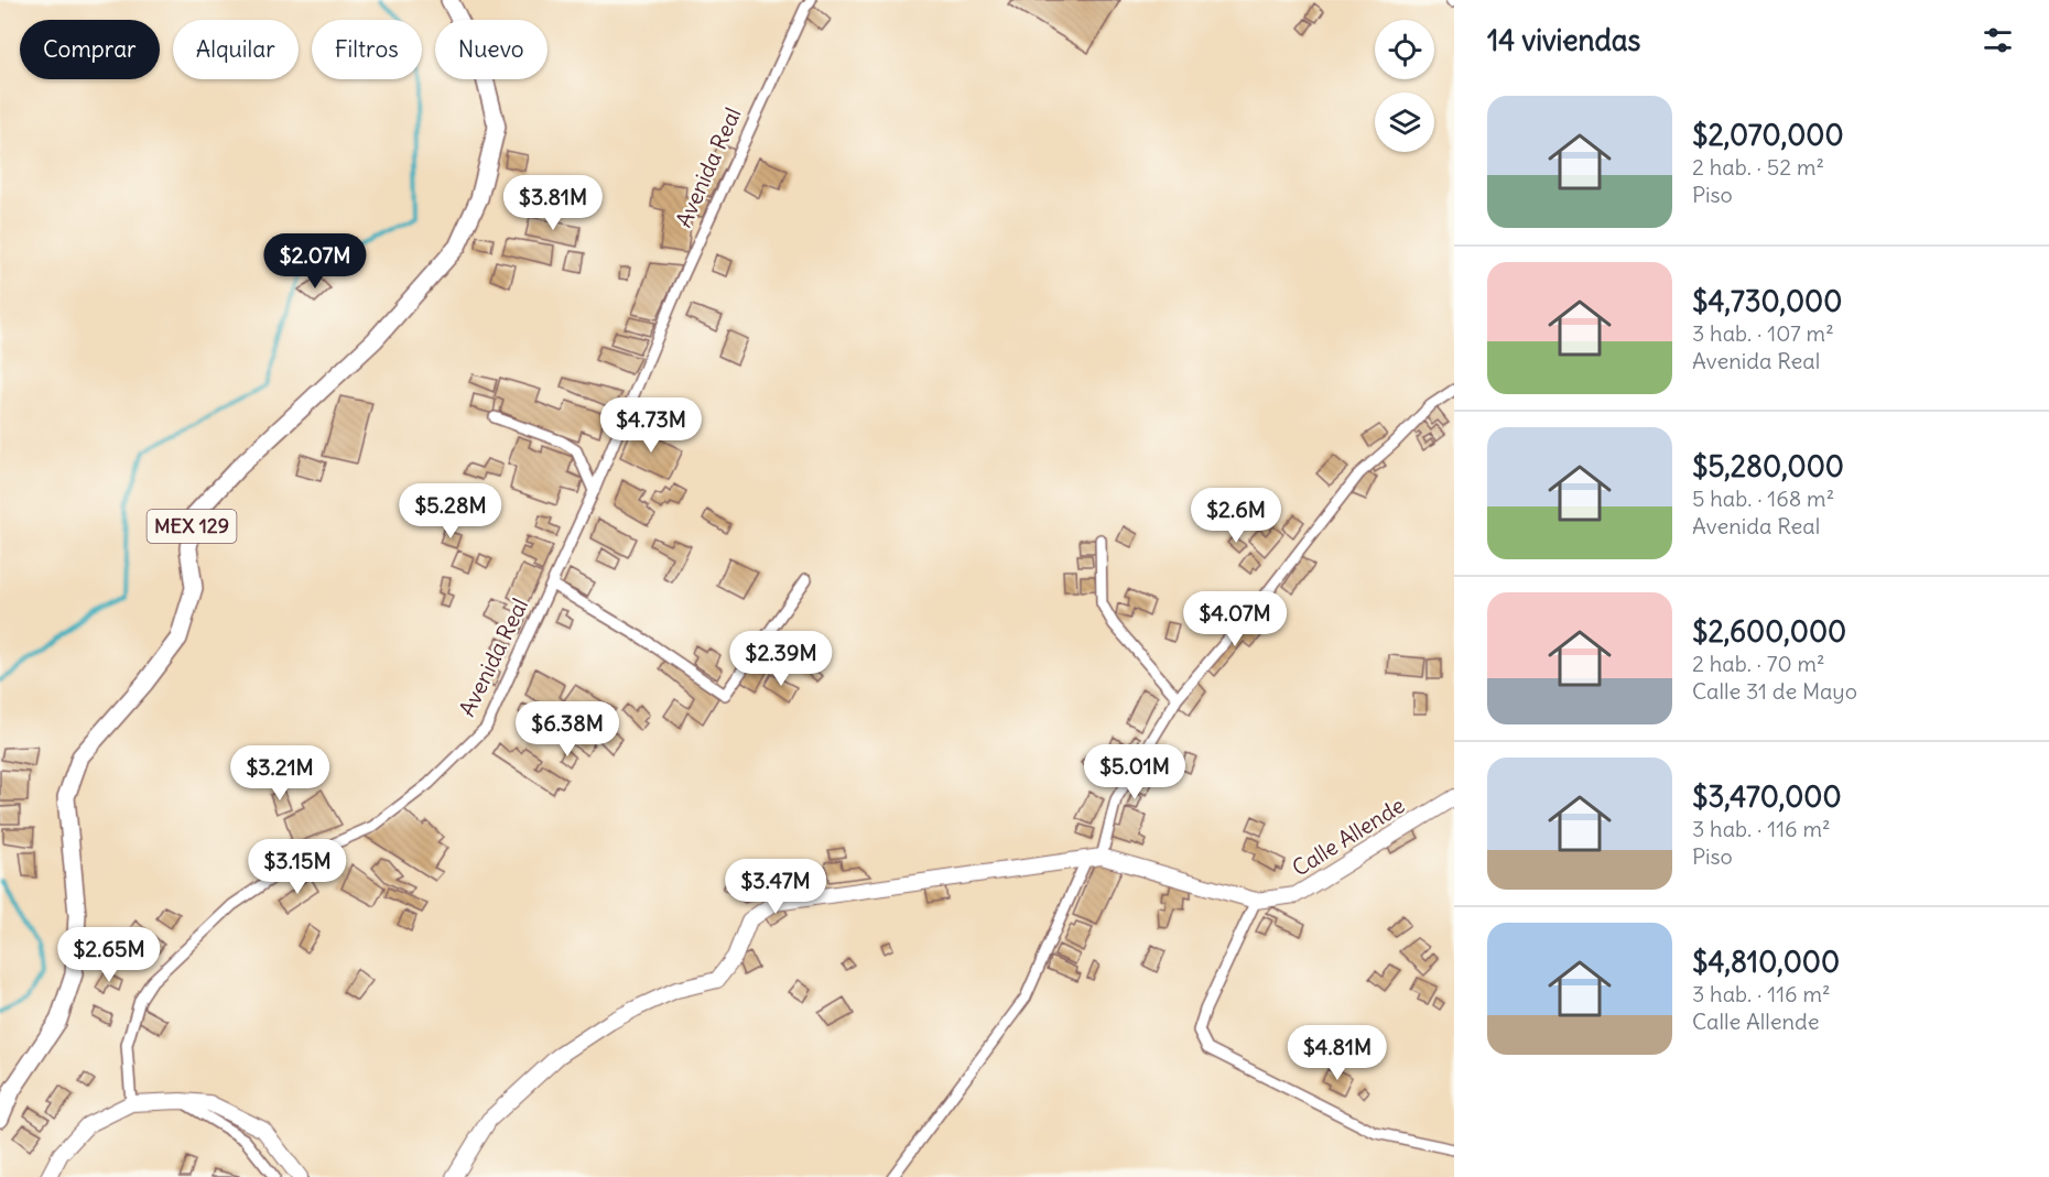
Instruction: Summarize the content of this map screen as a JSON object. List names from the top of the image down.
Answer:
{
  "streets": {
    "main road": ["MEX 129"],
    "street": ["Avenida Real", "Calle Allende"]
  },
  "page": {
    "heading": "14 viviendas",
    "chip": [
      "Comprar",
      "Alquilar",
      "Filtros",
      "Nuevo"
    ],
    "list": [
      {
        "name": "$2,070,000",
        "note": "2 hab. · 52 m² · Piso"
      },
      {
        "name": "$4,730,000",
        "note": "3 hab. · 107 m² · Avenida Real"
      },
      {
        "name": "$5,280,000",
        "note": "5 hab. · 168 m² · Avenida Real"
      },
      {
        "name": "$2,600,000",
        "note": "2 hab. · 70 m² · Calle 31 de Mayo"
      },
      {
        "name": "$3,470,000",
        "note": "3 hab. · 116 m² · Piso"
      },
      {
        "name": "$4,810,000",
        "note": "3 hab. · 116 m² · Calle Allende"
      }
    ],
    "price": [
      "$3.81M",
      "$2.07M",
      "$4.73M",
      "$5.28M",
      "$2.6M",
      "$4.07M",
      "$2.39M",
      "$6.38M",
      "$5.01M",
      "$3.21M",
      "$3.15M",
      "$3.47M",
      "$2.65M",
      "$4.81M"
    ]
  }
}
